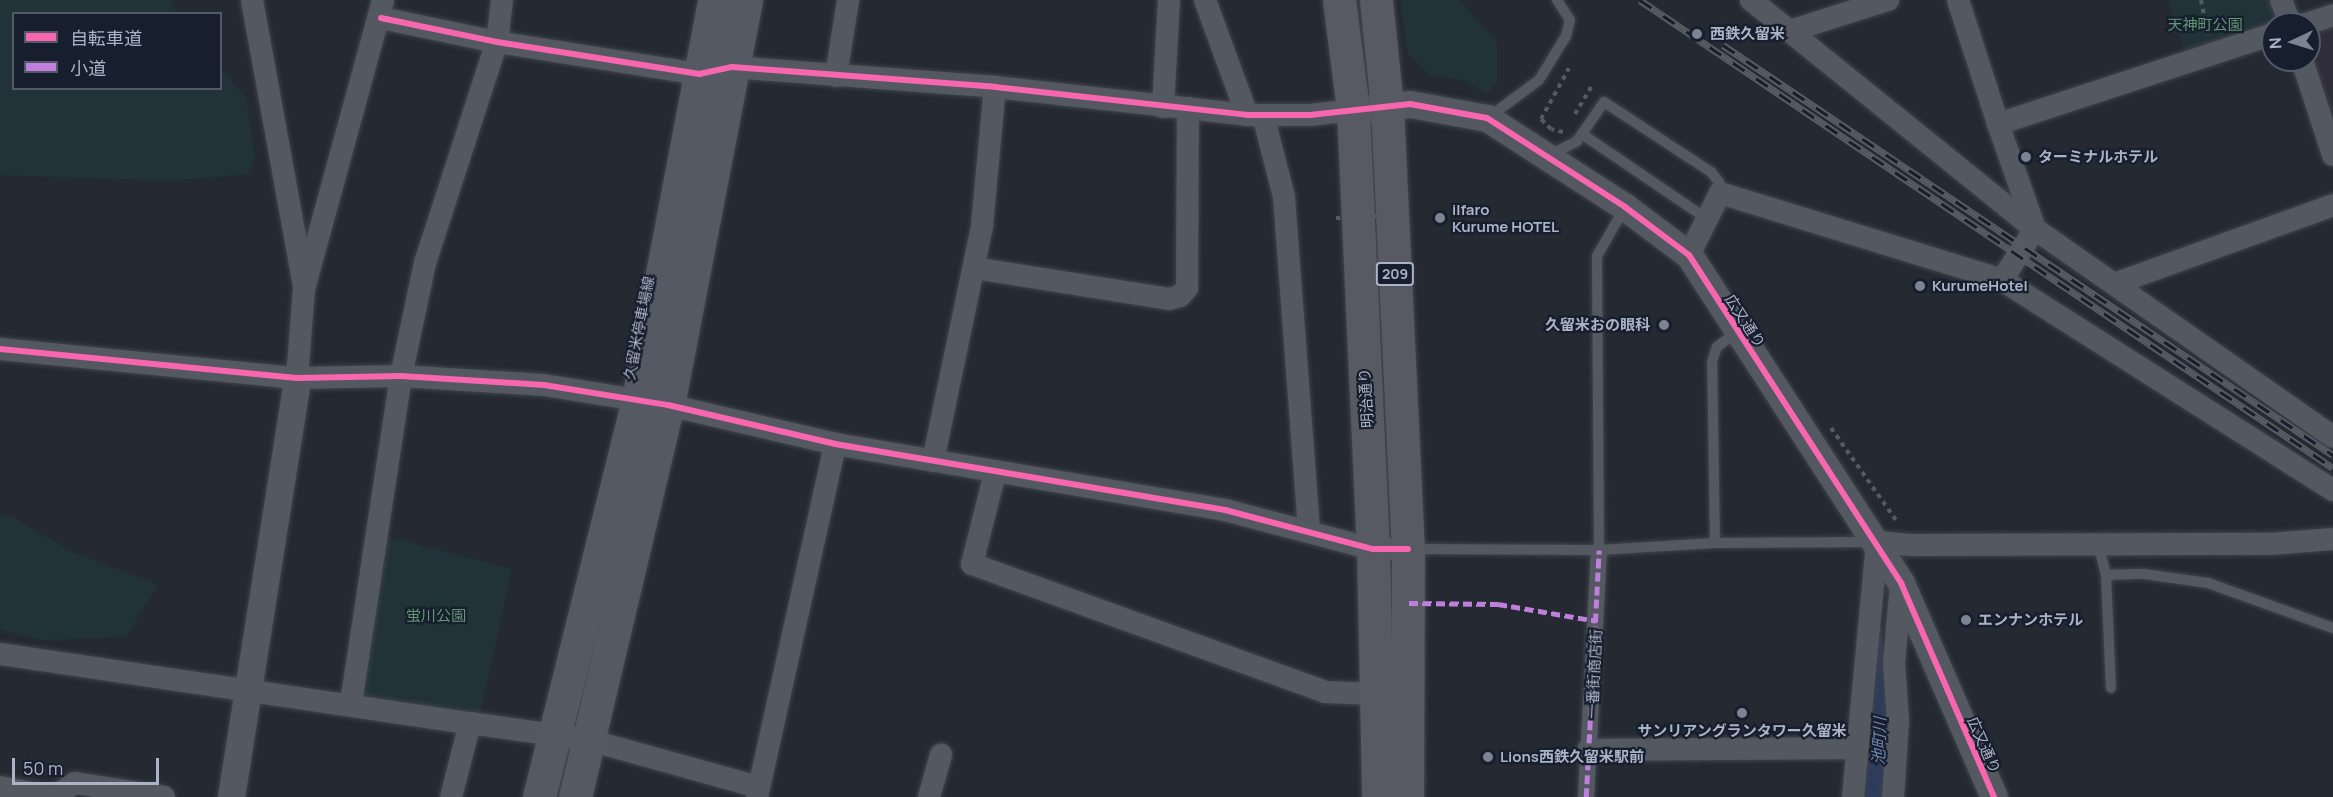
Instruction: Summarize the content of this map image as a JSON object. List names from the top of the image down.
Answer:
{
  "streets": {
    "highway": ["209", "明治通り"],
    "main road": ["久留米停車場線"],
    "street": ["広又通り", "一番街商店街"]
  },
  "crossings": [
    ["209", "広又通り"],
    ["広又通り", "明治通り"]
  ],
  "water": ["池町川"],
  "parks": ["天神町公園", "蛍川公園"],
  "places": [
    "西鉄久留米",
    "ターミナルホテル",
    "ilfaro Kurume HOTEL",
    "KurumeHotel",
    "久留米おの眼科",
    "エンナンホテル",
    "サンリアングランタワー久留米",
    "Lions西鉄久留米駅前"
  ],
  "legend": ["自転車道", "小道"],
  "scale_bar": "50 m",
  "north": "left"
}
